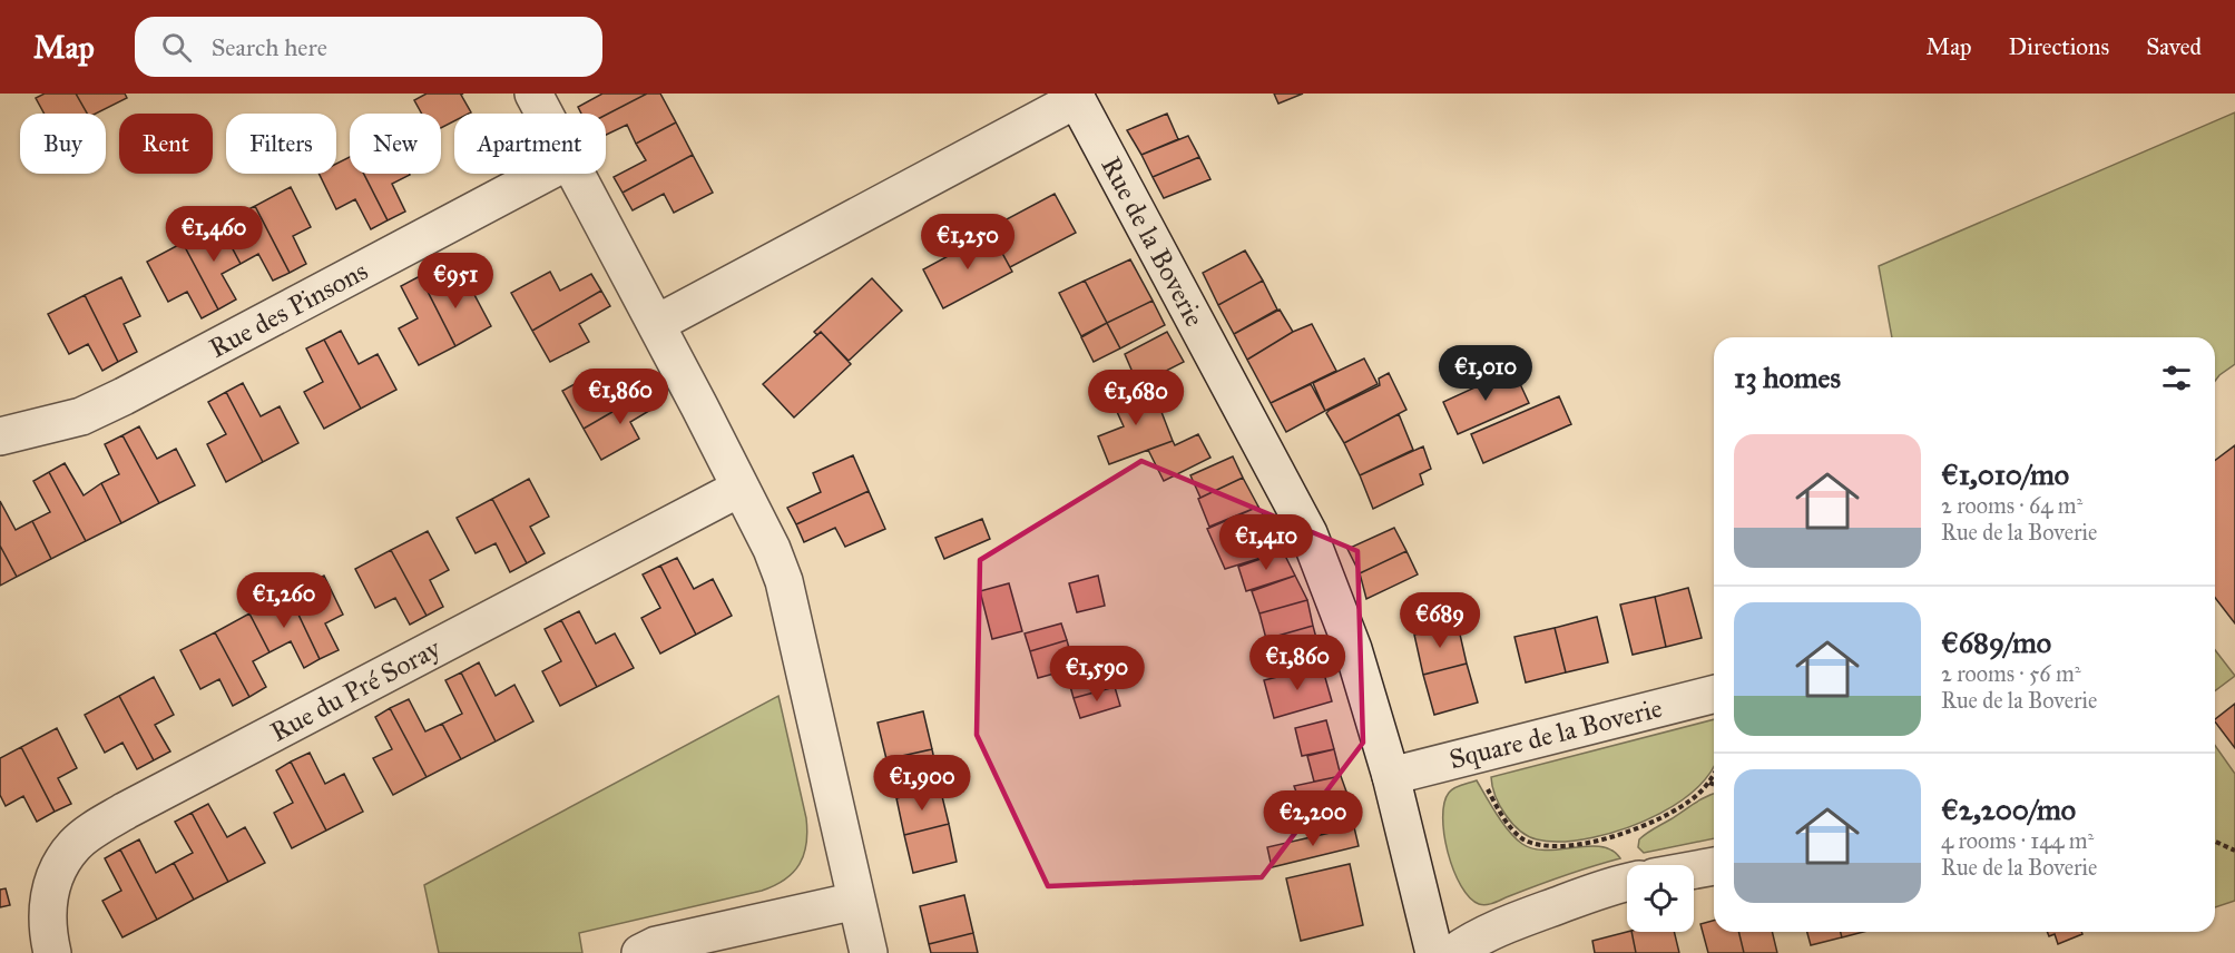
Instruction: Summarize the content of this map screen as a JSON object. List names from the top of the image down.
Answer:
{
  "streets": {
    "street": [
      "Rue de la Boverie",
      "Rue des Pinsons",
      "Rue du Pré Soray",
      "Square de la Boverie"
    ]
  },
  "crossings": [
    ["Rue de la Boverie", "Square de la Boverie"]
  ],
  "page": {
    "header": "Map",
    "search": "Search here",
    "nav": ["Map", "Directions", "Saved"],
    "chip": [
      "Buy",
      "Rent",
      "Filters",
      "New",
      "Apartment"
    ],
    "price": [
      "€1,460",
      "€1,250",
      "€951",
      "€1,010",
      "€1,860",
      "€1,680",
      "€1,410",
      "€1,260",
      "€689",
      "€1,860",
      "€1,590",
      "€1,900",
      "€2,200"
    ],
    "heading": "13 homes",
    "list": [
      {
        "name": "€1,010/mo",
        "note": "2 rooms · 64 m² · Rue de la Boverie"
      },
      {
        "name": "€689/mo",
        "note": "2 rooms · 56 m² · Rue de la Boverie"
      },
      {
        "name": "€2,200/mo",
        "note": "4 rooms · 144 m² · Rue de la Boverie"
      }
    ]
  }
}
